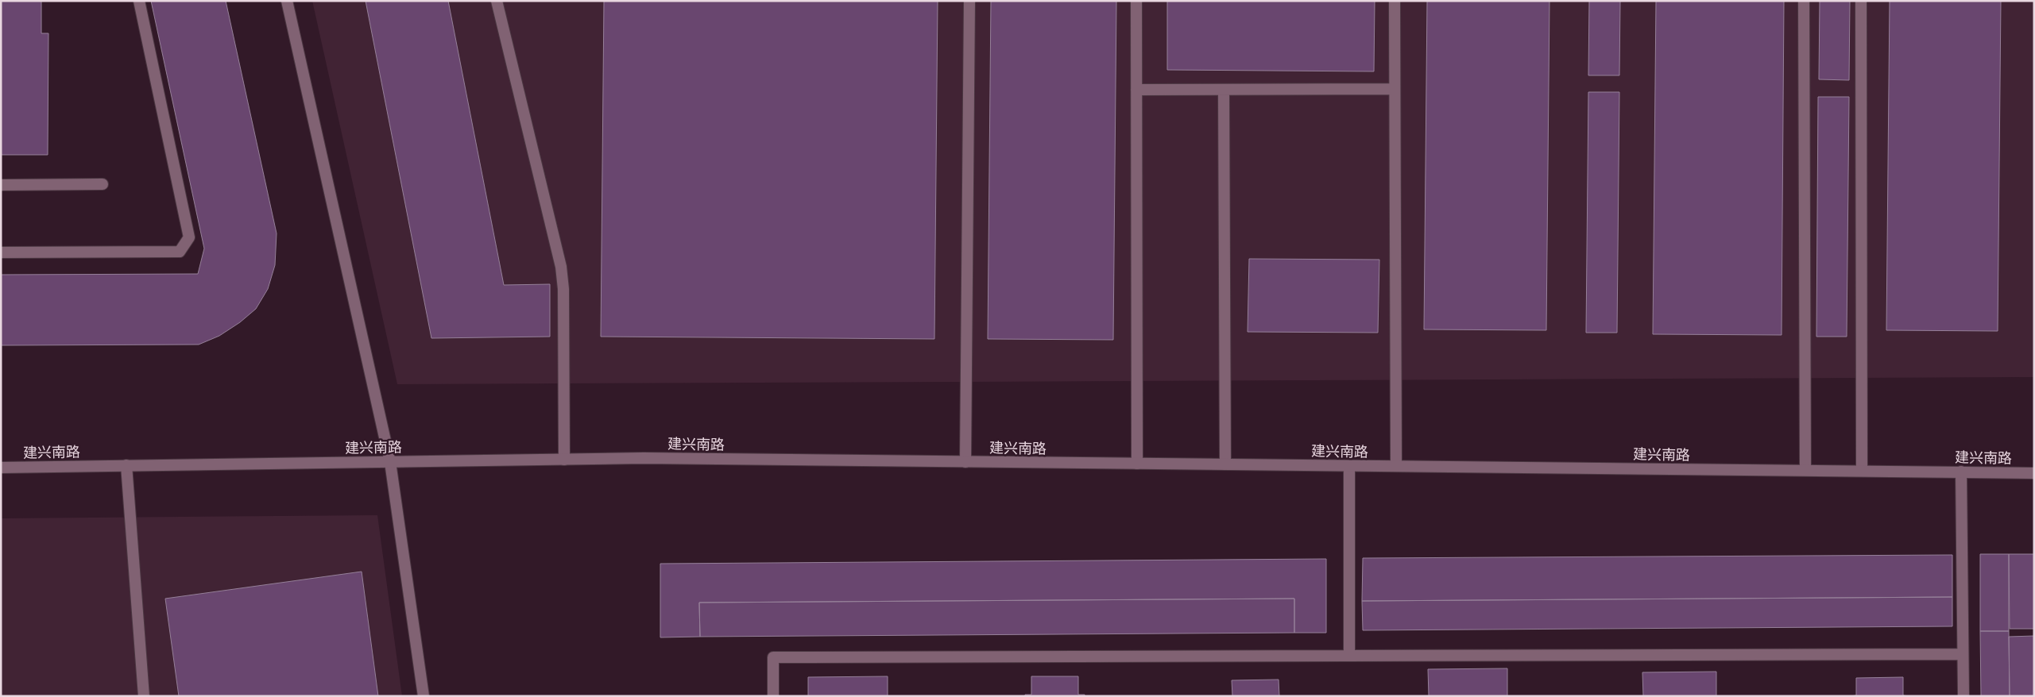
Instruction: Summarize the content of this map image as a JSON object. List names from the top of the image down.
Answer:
{
  "streets": {
    "street": ["建兴南路"]
  }
}
